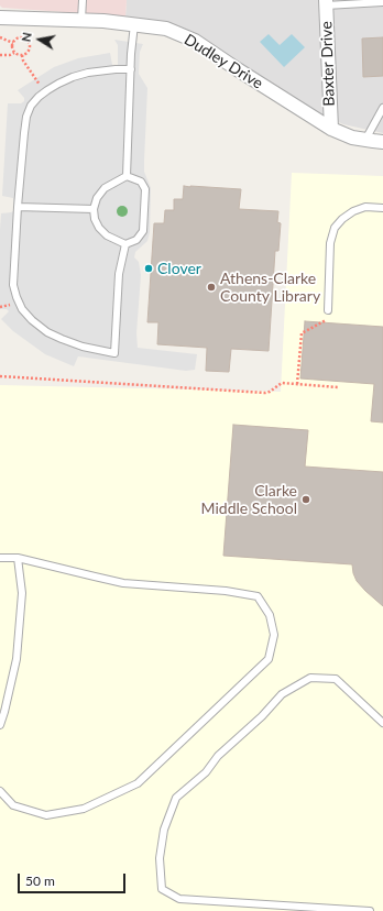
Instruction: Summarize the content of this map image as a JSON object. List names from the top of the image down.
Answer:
{
  "streets": {
    "street": ["Dudley Drive", "Baxter Drive"]
  },
  "crossings": [
    ["Dudley Drive", "Baxter Drive"]
  ],
  "places": ["Clover", "Athens-Clarke County Library", "Clarke Middle School"],
  "scale_bar": "50 m",
  "north": "left"
}
